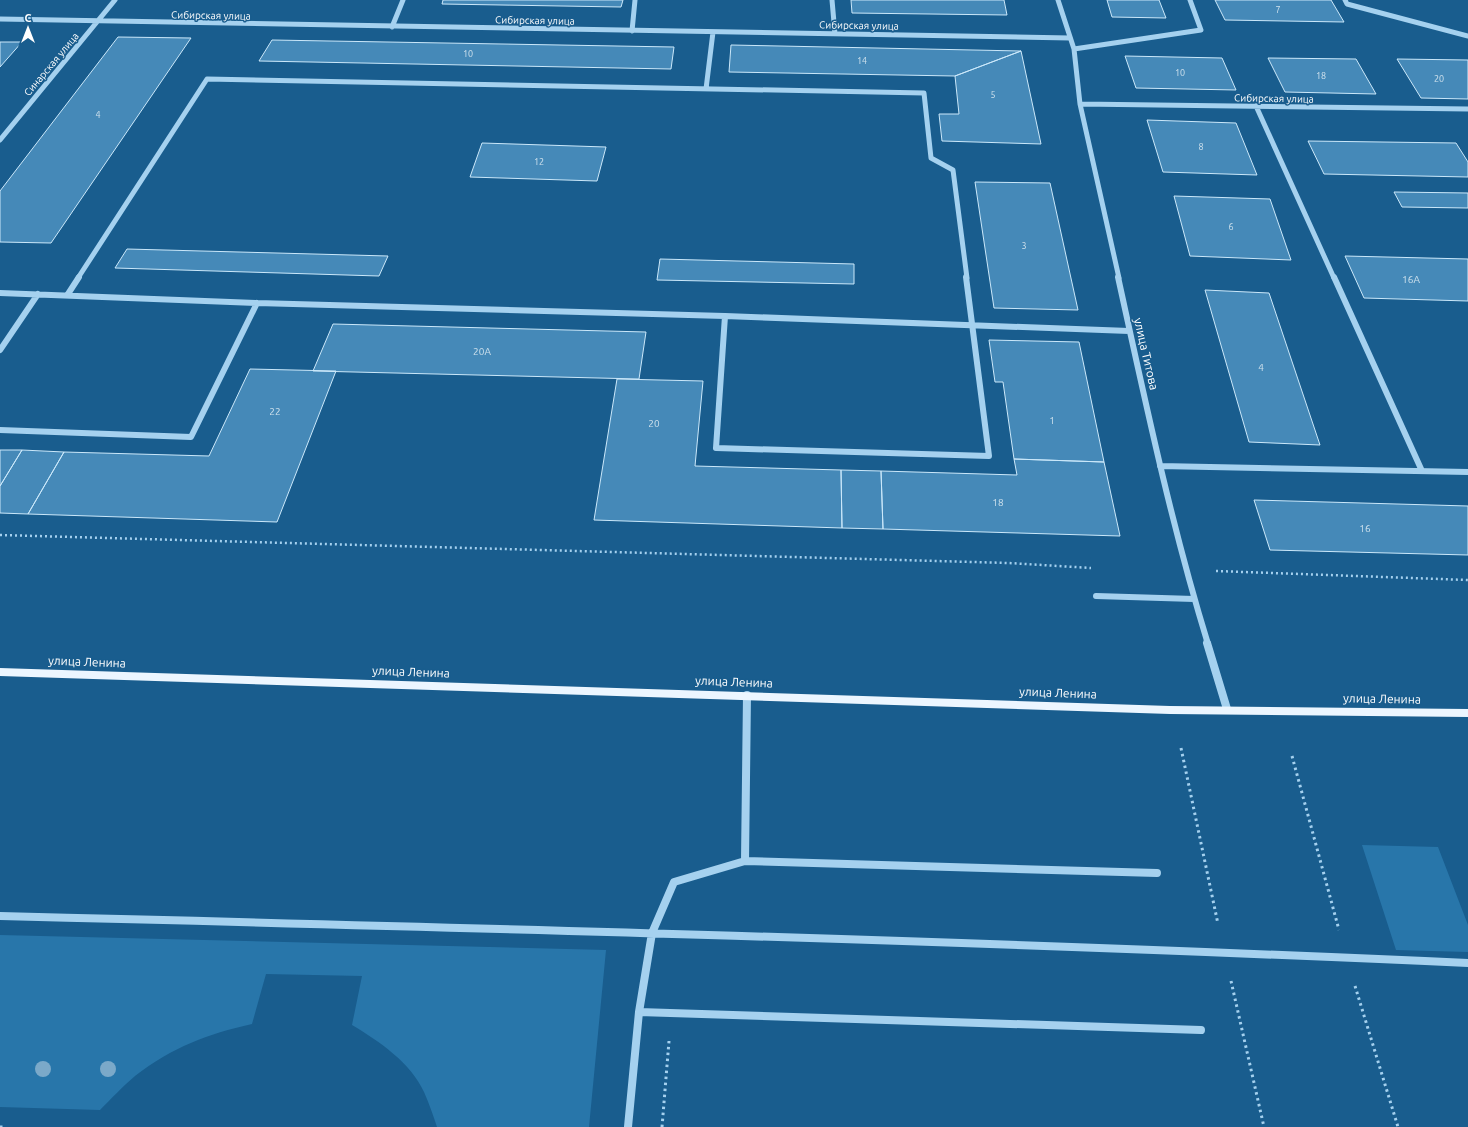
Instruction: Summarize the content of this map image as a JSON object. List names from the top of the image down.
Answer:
{
  "streets": {
    "main road": ["улица Ленина"],
    "street": ["Сибирская улица", "Синарская улица", "улица Титова"]
  },
  "crossings": [
    ["Сибирская улица", "Синарская улица"],
    ["Сибирская улица", "улица Титова"],
    ["улица Титова", "улица Ленина"]
  ],
  "house_numbers": [
    "7",
    "10",
    "14",
    "10",
    "18",
    "20",
    "5",
    "4",
    "8",
    "12",
    "6",
    "3",
    "16А",
    "20А",
    "4",
    "22",
    "1",
    "20",
    "18",
    "16"
  ],
  "north": "top"
}
